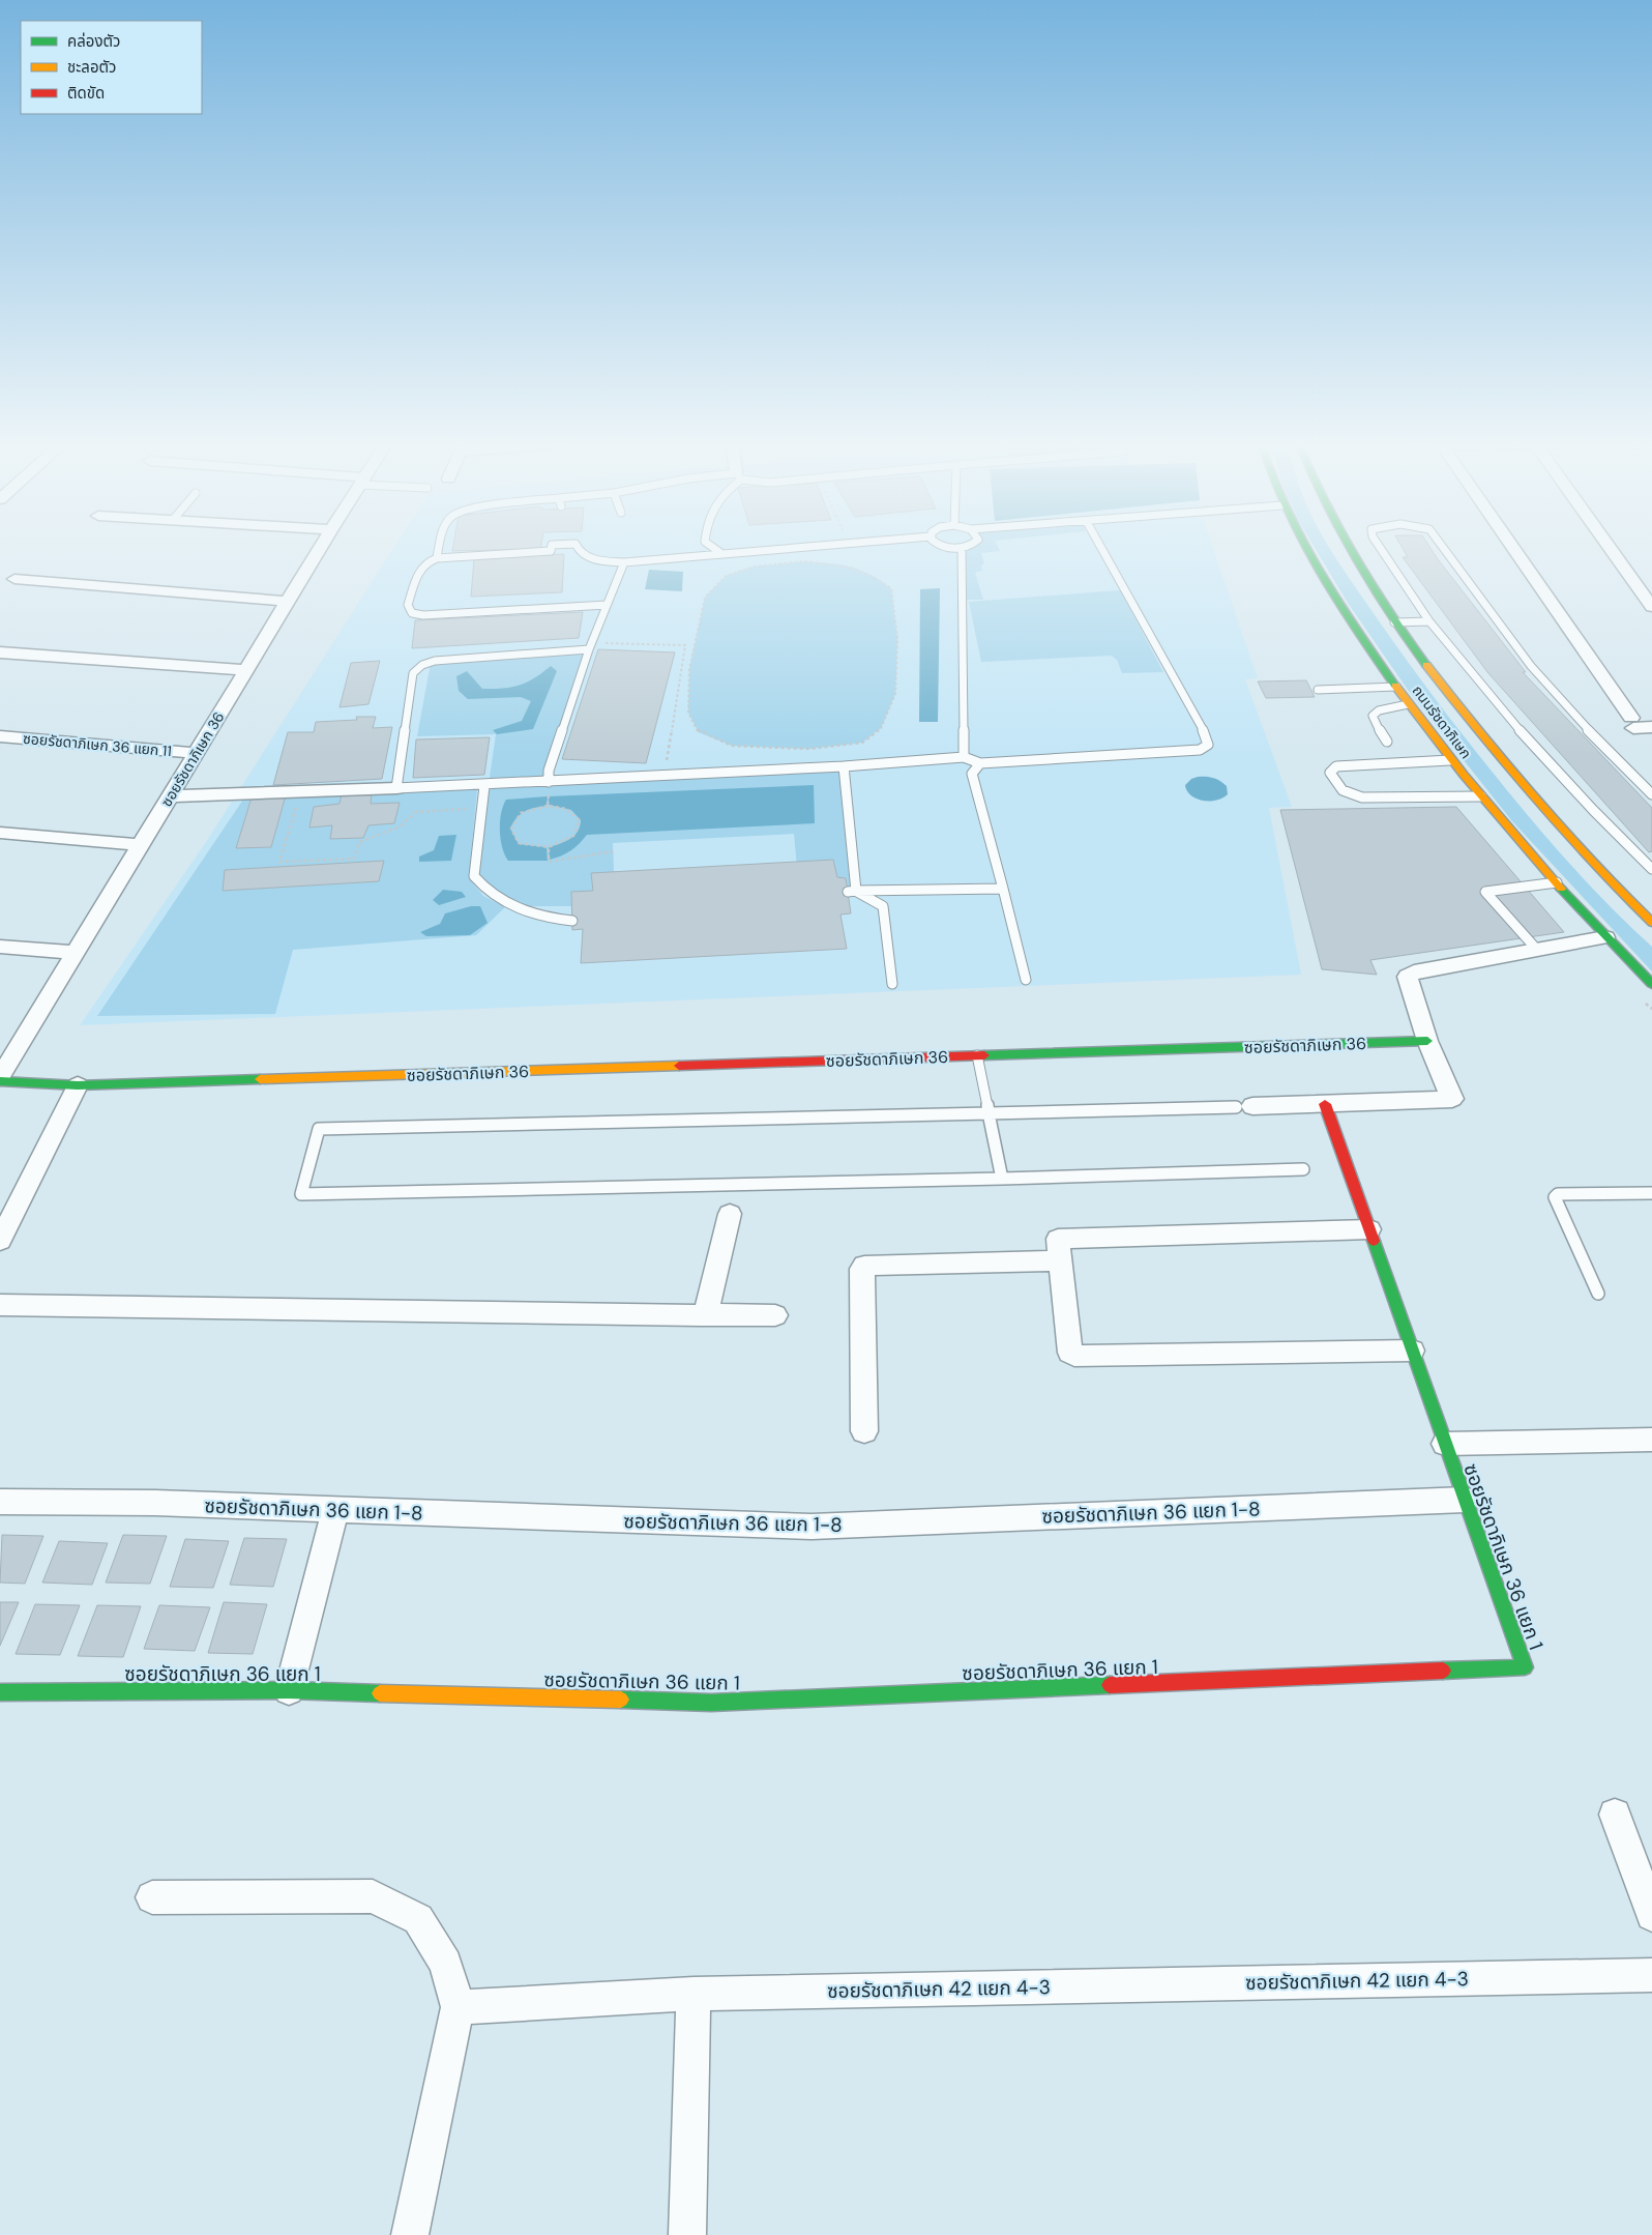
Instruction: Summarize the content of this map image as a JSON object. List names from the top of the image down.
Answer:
{
  "streets": {
    "street": [
      "ถนนรัชดาภิเษก",
      "ซอยรัชดาภิเษก 36 แยก 11",
      "ซอยรัชดาภิเษก 36",
      "ซอยรัชดาภิเษก 36 แยก 1-8",
      "ซอยรัชดาภิเษก 36 แยก 1",
      "ซอยรัชดาภิเษก 42 แยก 4-3"
    ]
  },
  "crossings": [
    ["ซอยรัชดาภิเษก 36 แยก 11", "ซอยรัชดาภิเษก 36"],
    ["ซอยรัชดาภิเษก 36 แยก 1-8", "ซอยรัชดาภิเษก 36 แยก 1"]
  ],
  "legend": ["คล่องตัว", "ชะลอตัว", "ติดขัด"]
}
